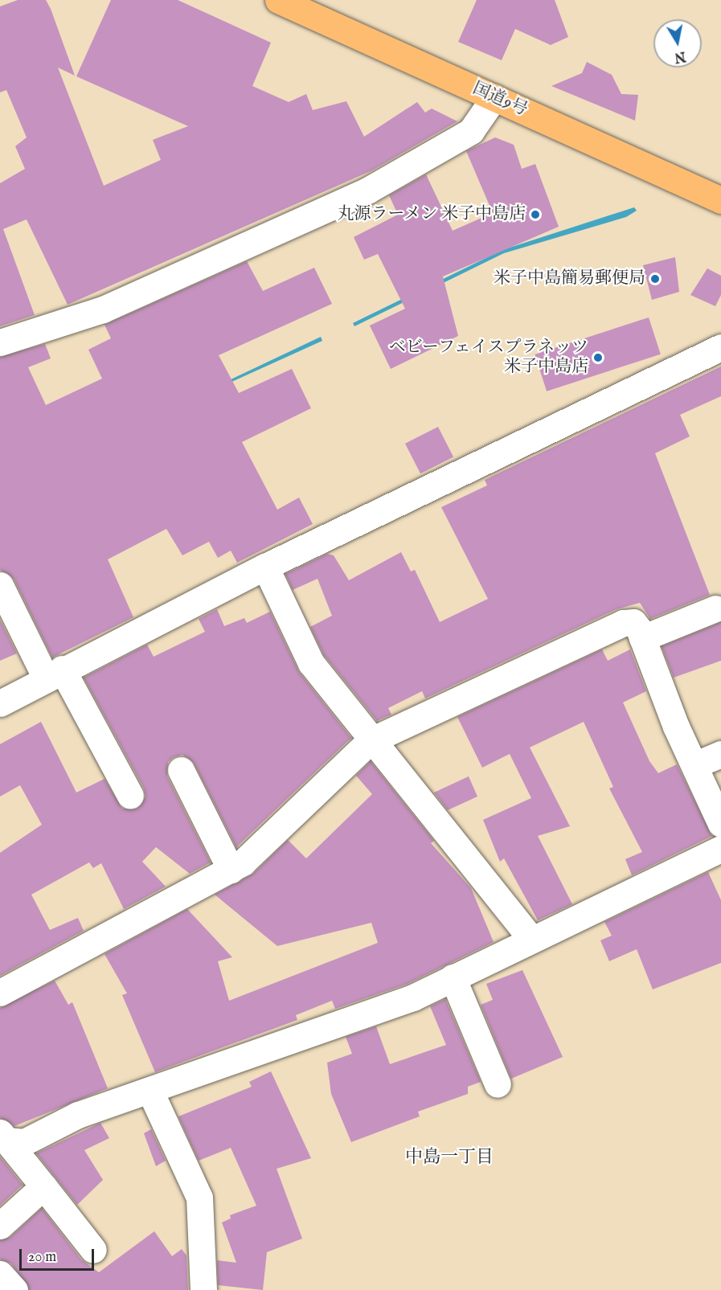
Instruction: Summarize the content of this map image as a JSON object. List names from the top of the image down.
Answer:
{
  "streets": {
    "highway": ["国道9号"]
  },
  "districts": ["中島一丁目"],
  "places": ["丸源ラーメン 米子中島店", "米子中島簡易郵便局", "ベビーフェイスプラネッツ 米子中島店"],
  "scale_bar": "20 m",
  "north": "bottom"
}
